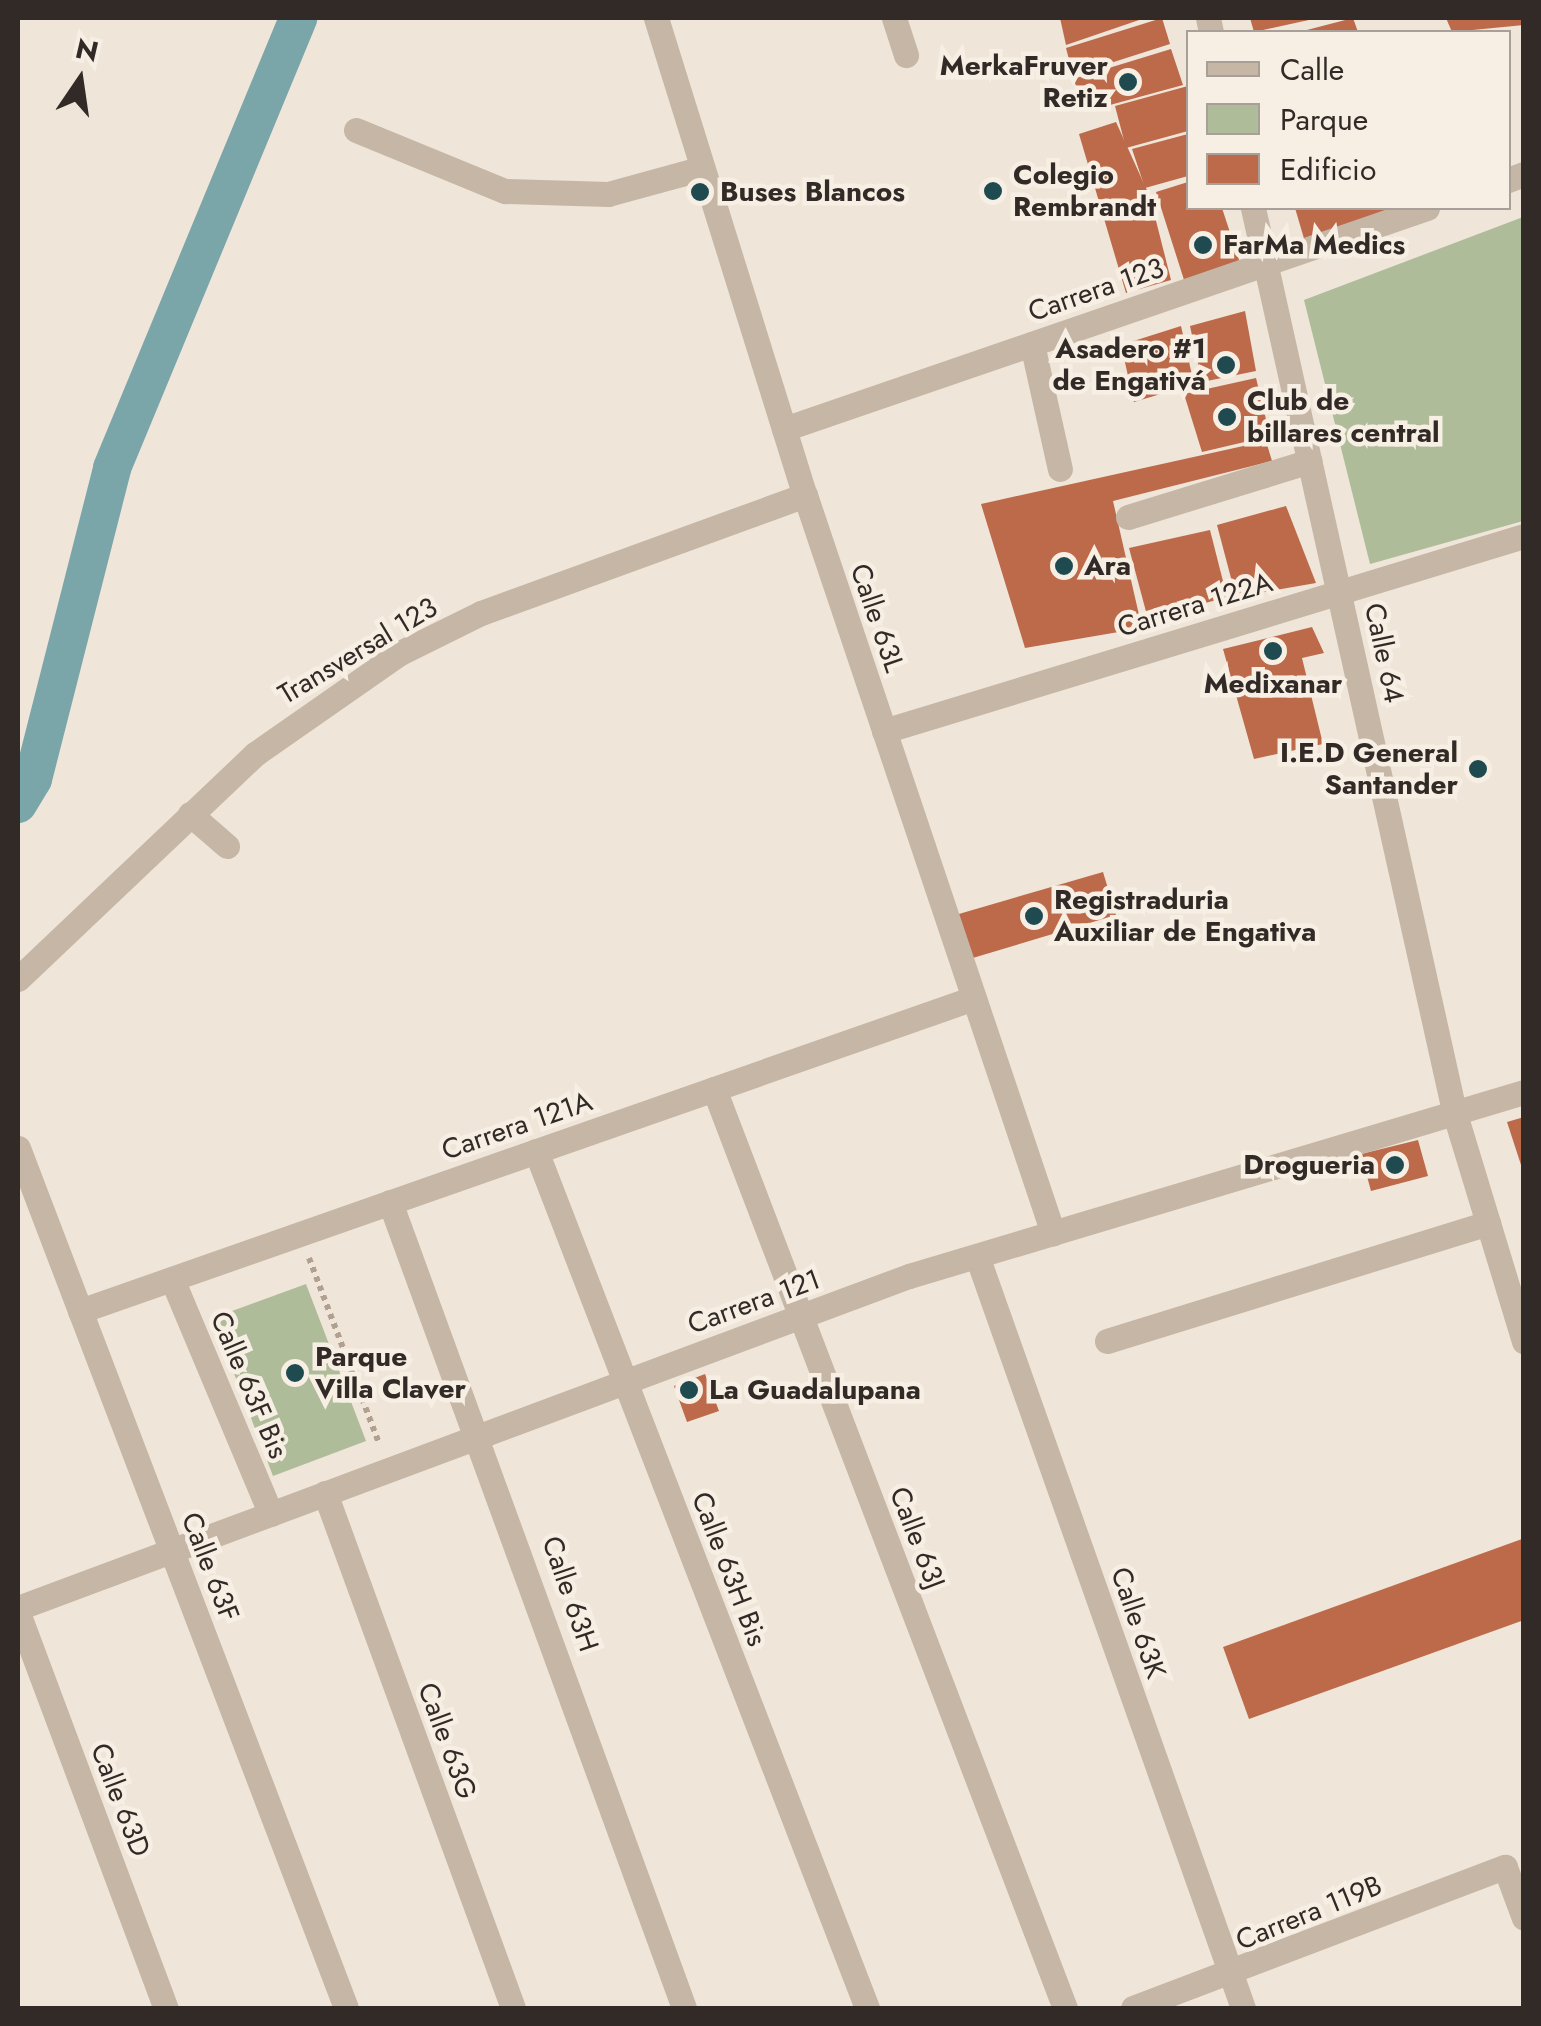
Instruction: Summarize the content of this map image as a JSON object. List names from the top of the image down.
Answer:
{
  "streets": {
    "street": [
      "Carrera 123",
      "Carrera 122A",
      "Calle 63L",
      "Transversal 123",
      "Calle 64",
      "Carrera 121A",
      "Carrera 121",
      "Calle 63F Bis",
      "Calle 63J",
      "Calle 63F",
      "Calle 63H Bis",
      "Calle 63H",
      "Calle 63K",
      "Calle 63G",
      "Calle 63D",
      "Carrera 119B"
    ]
  },
  "crossings": [
    ["Carrera 123", "Calle 63L"],
    ["Carrera 123", "Calle 64"],
    ["Carrera 122A", "Calle 63L"],
    ["Carrera 122A", "Calle 64"],
    ["Calle 63L", "Transversal 123"],
    ["Calle 63L", "Carrera 121A"],
    ["Calle 63L", "Carrera 121"],
    ["Calle 64", "Carrera 121"],
    ["Carrera 121A", "Calle 63F Bis"],
    ["Carrera 121A", "Calle 63J"],
    ["Carrera 121A", "Calle 63F"],
    ["Carrera 121A", "Calle 63H Bis"],
    ["Carrera 121A", "Calle 63H"],
    ["Carrera 121", "Calle 63F Bis"],
    ["Carrera 121", "Calle 63J"],
    ["Carrera 121", "Calle 63F"],
    ["Carrera 121", "Calle 63H Bis"],
    ["Carrera 121", "Calle 63H"],
    ["Carrera 121", "Calle 63K"],
    ["Carrera 121", "Calle 63G"],
    ["Carrera 121", "Calle 63D"],
    ["Calle 63K", "Carrera 119B"]
  ],
  "places": [
    "MerkaFruver Retiz",
    "Colegio Rembrandt",
    "Buses Blancos",
    "FarMa Medics",
    "Asadero #1 de Engativá",
    "Club de billares central",
    "Ara",
    "Medixanar",
    "I.E.D General Santander",
    "Registraduria Auxiliar de Engativa",
    "Drogueria",
    "Parque Villa Claver",
    "La Guadalupana"
  ],
  "legend": ["Calle", "Parque", "Edificio"],
  "north": "top"
}
